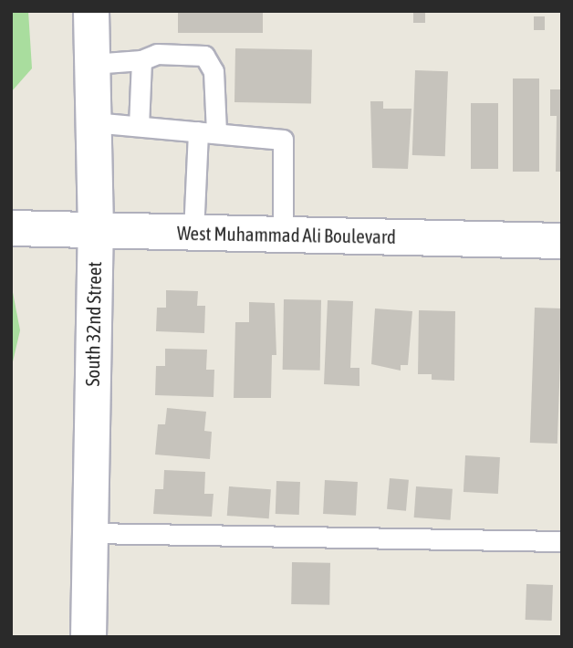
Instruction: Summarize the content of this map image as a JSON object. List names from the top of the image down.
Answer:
{
  "streets": {
    "main road": ["West Muhammad Ali Boulevard", "South 32nd Street"]
  },
  "crossings": [
    ["West Muhammad Ali Boulevard", "South 32nd Street"]
  ]
}
